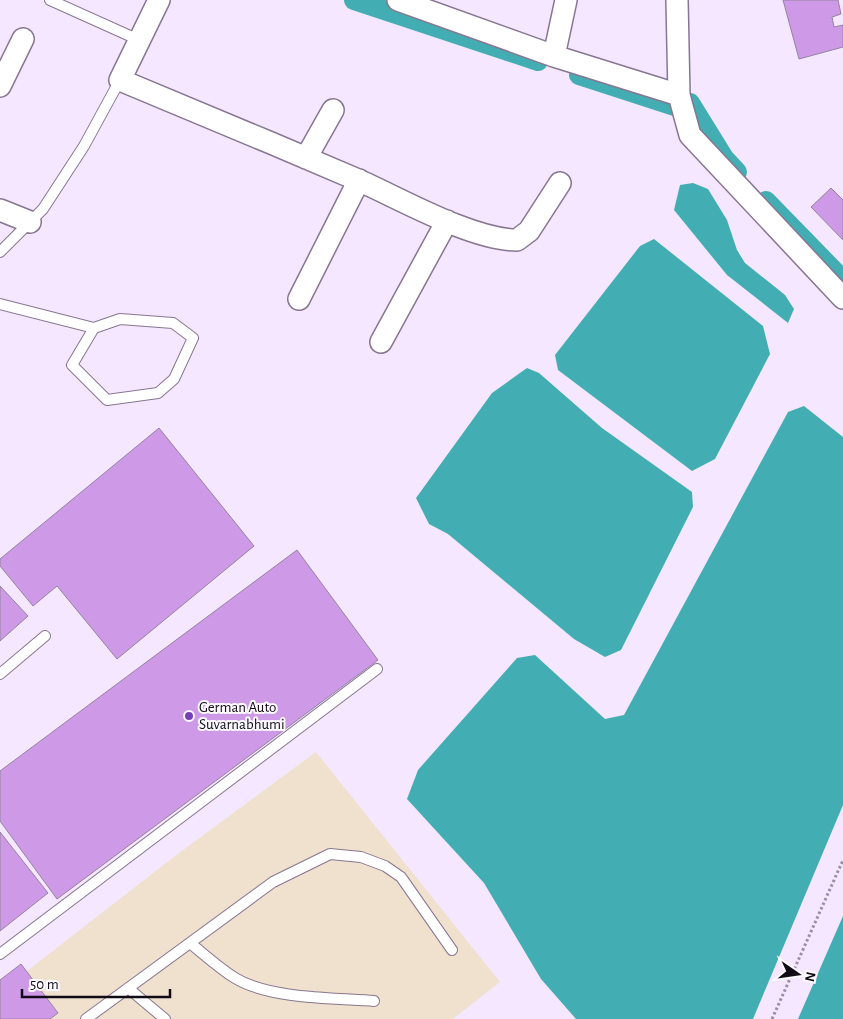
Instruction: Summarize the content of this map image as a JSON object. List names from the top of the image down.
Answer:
{
  "places": ["German Auto Suvarnabhumi"],
  "scale_bar": "50 m",
  "north": "right"
}
